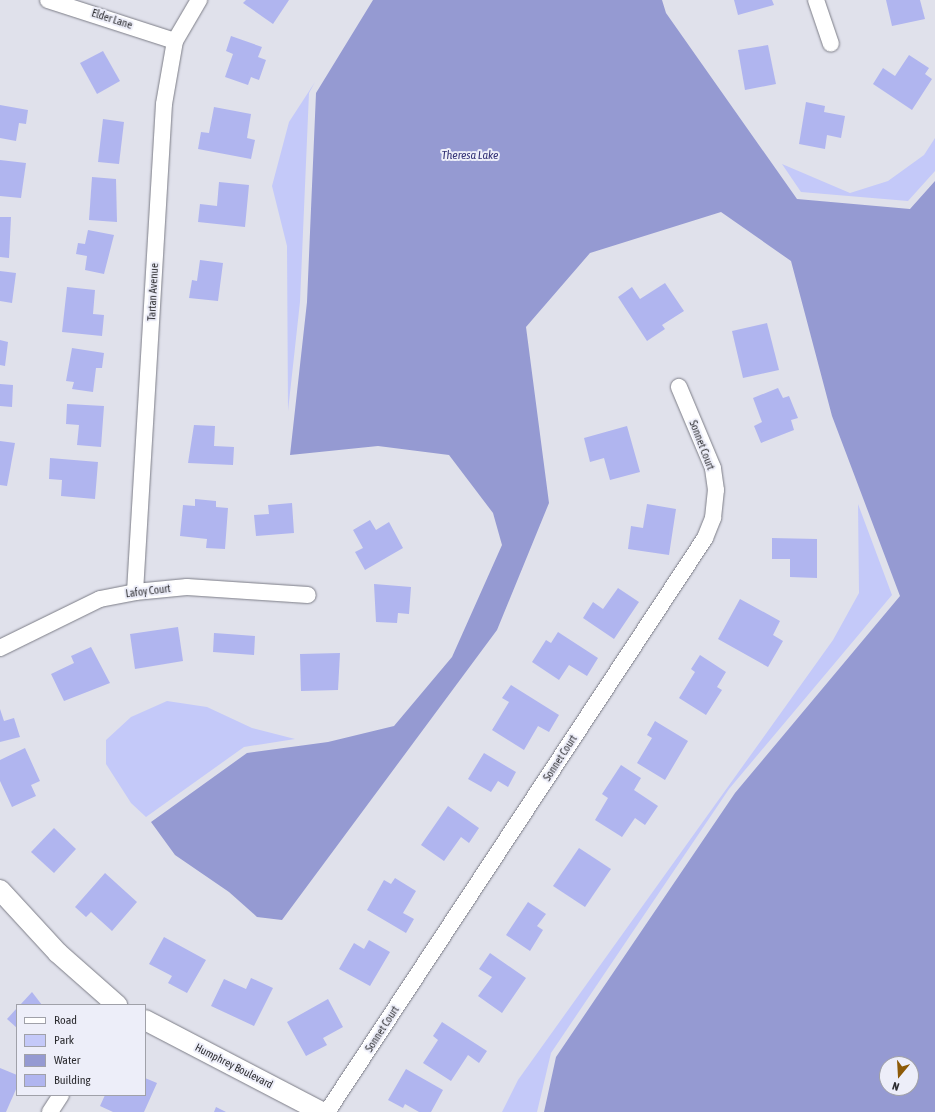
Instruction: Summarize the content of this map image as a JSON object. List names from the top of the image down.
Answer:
{
  "streets": {
    "street": [
      "Elder Lane",
      "Tartan Avenue",
      "Sonnet Court",
      "Lafoy Court",
      "Humphrey Boulevard"
    ]
  },
  "crossings": [
    ["Elder Lane", "Tartan Avenue"],
    ["Tartan Avenue", "Lafoy Court"]
  ],
  "water": ["Theresa Lake"],
  "legend": [
    "Road",
    "Park",
    "Water",
    "Building"
  ],
  "north": "bottom"
}
